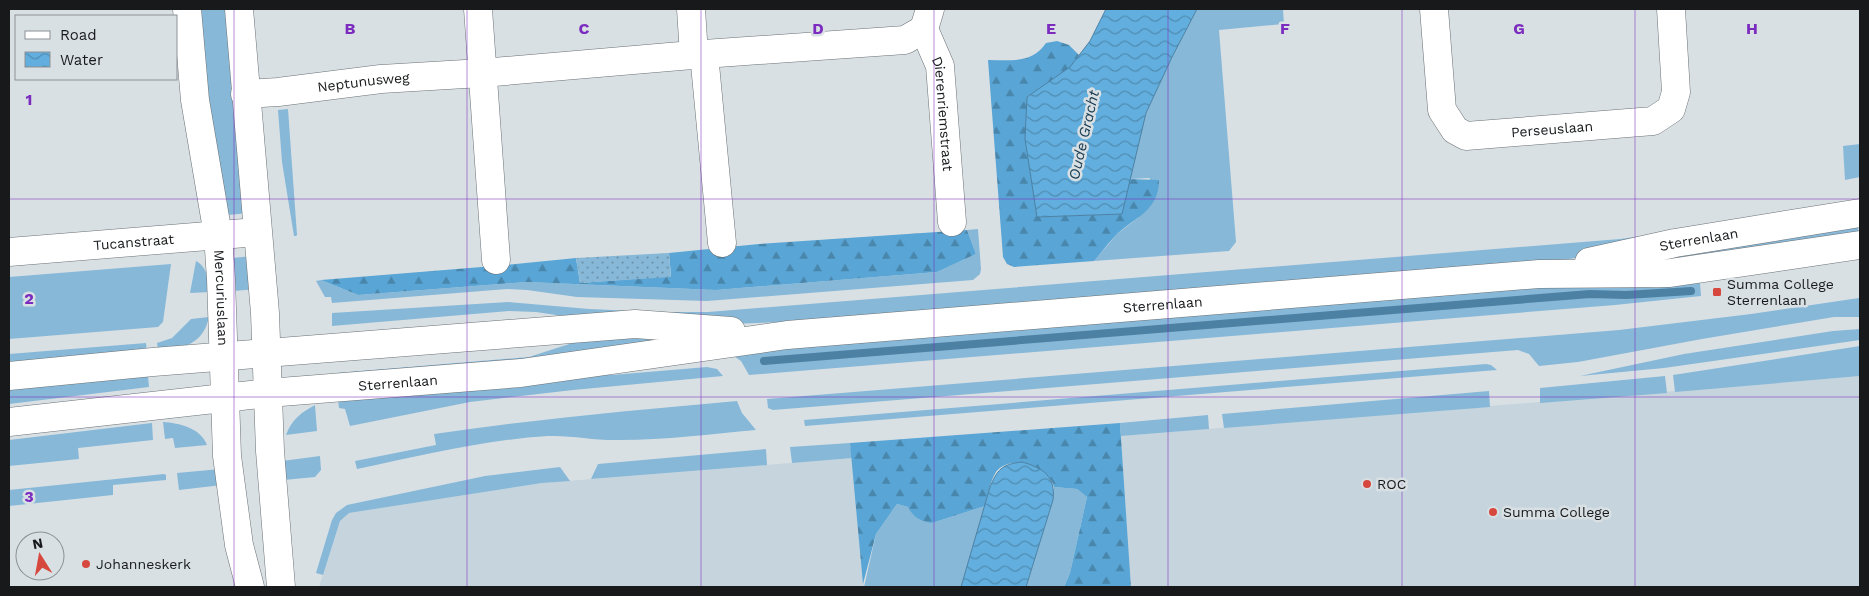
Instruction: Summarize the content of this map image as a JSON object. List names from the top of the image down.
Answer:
{
  "streets": {
    "street": [
      "Neptunusweg",
      "Dierenriemstraat",
      "Perseuslaan",
      "Sterrenlaan",
      "Tucanstraat",
      "Mercuriuslaan"
    ]
  },
  "crossings": [
    ["Neptunusweg", "Dierenriemstraat"],
    ["Sterrenlaan", "Mercuriuslaan"],
    ["Tucanstraat", "Mercuriuslaan"]
  ],
  "water": ["Oude Gracht"],
  "places": {
    "transit": ["Summa College Sterrenlaan"],
    "other": ["ROC", "Summa College", "Johanneskerk"]
  },
  "legend": ["Road", "Water"],
  "north": "top",
  "grid": {
    "columns": [
      "B",
      "C",
      "D",
      "E",
      "F",
      "G",
      "H"
    ],
    "rows": ["1", "2", "3"]
  }
}
